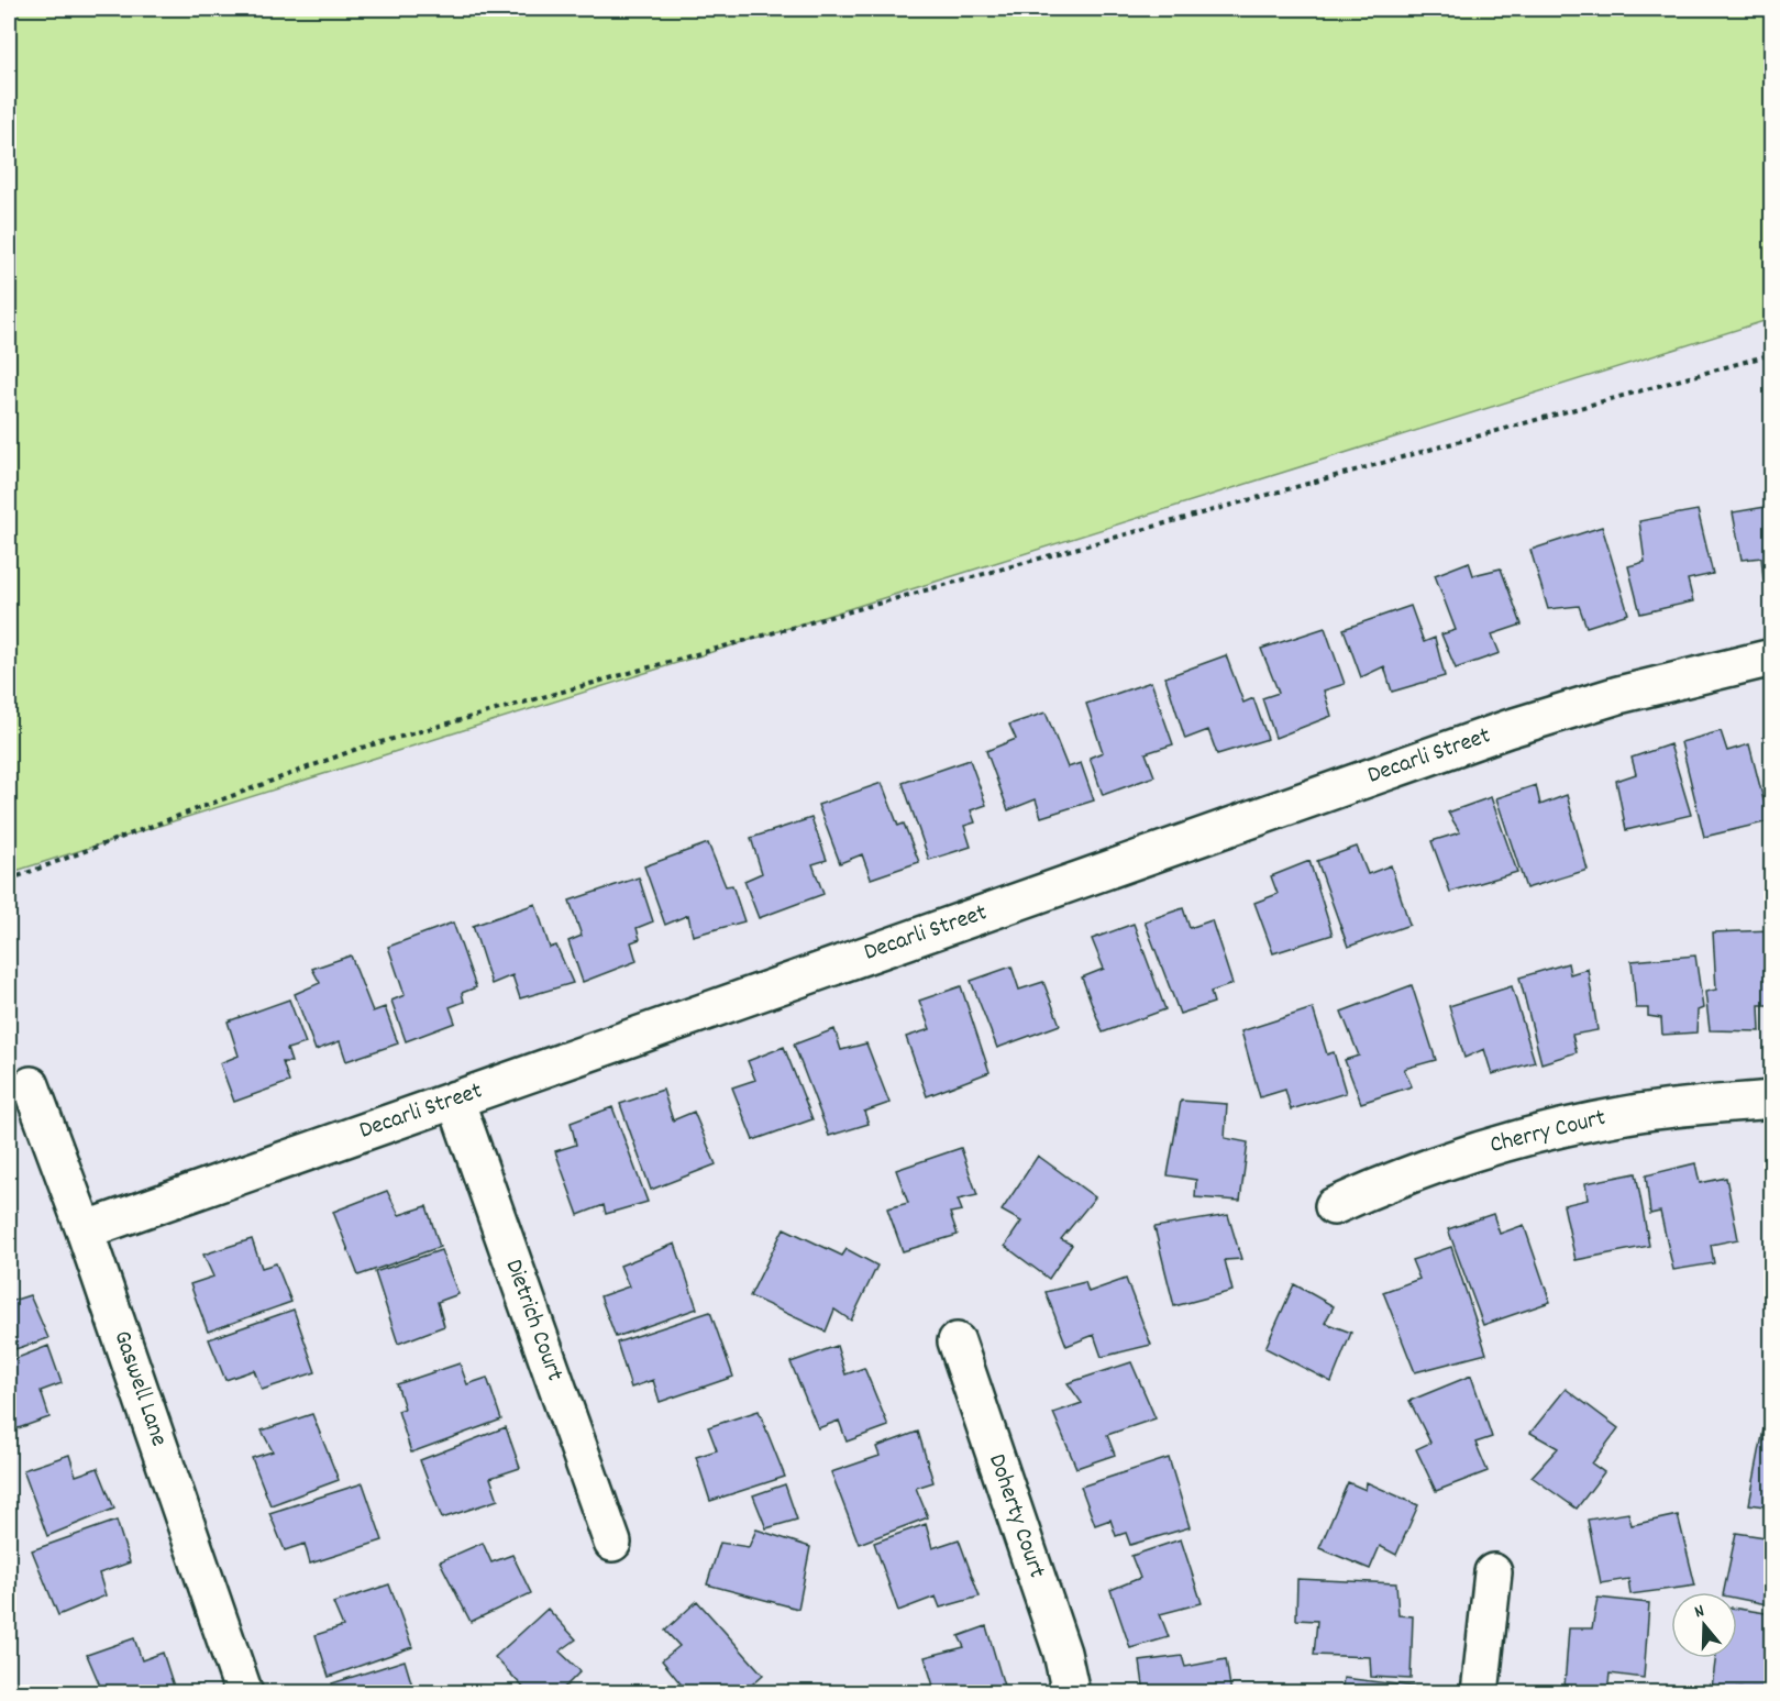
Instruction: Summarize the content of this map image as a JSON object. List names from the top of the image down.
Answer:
{
  "streets": {
    "street": [
      "Decarli Street",
      "Cherry Court",
      "Dietrich Court",
      "Gaswell Lane",
      "Doherty Court"
    ]
  },
  "crossings": [
    ["Decarli Street", "Dietrich Court"],
    ["Decarli Street", "Gaswell Lane"]
  ],
  "north": "top"
}
